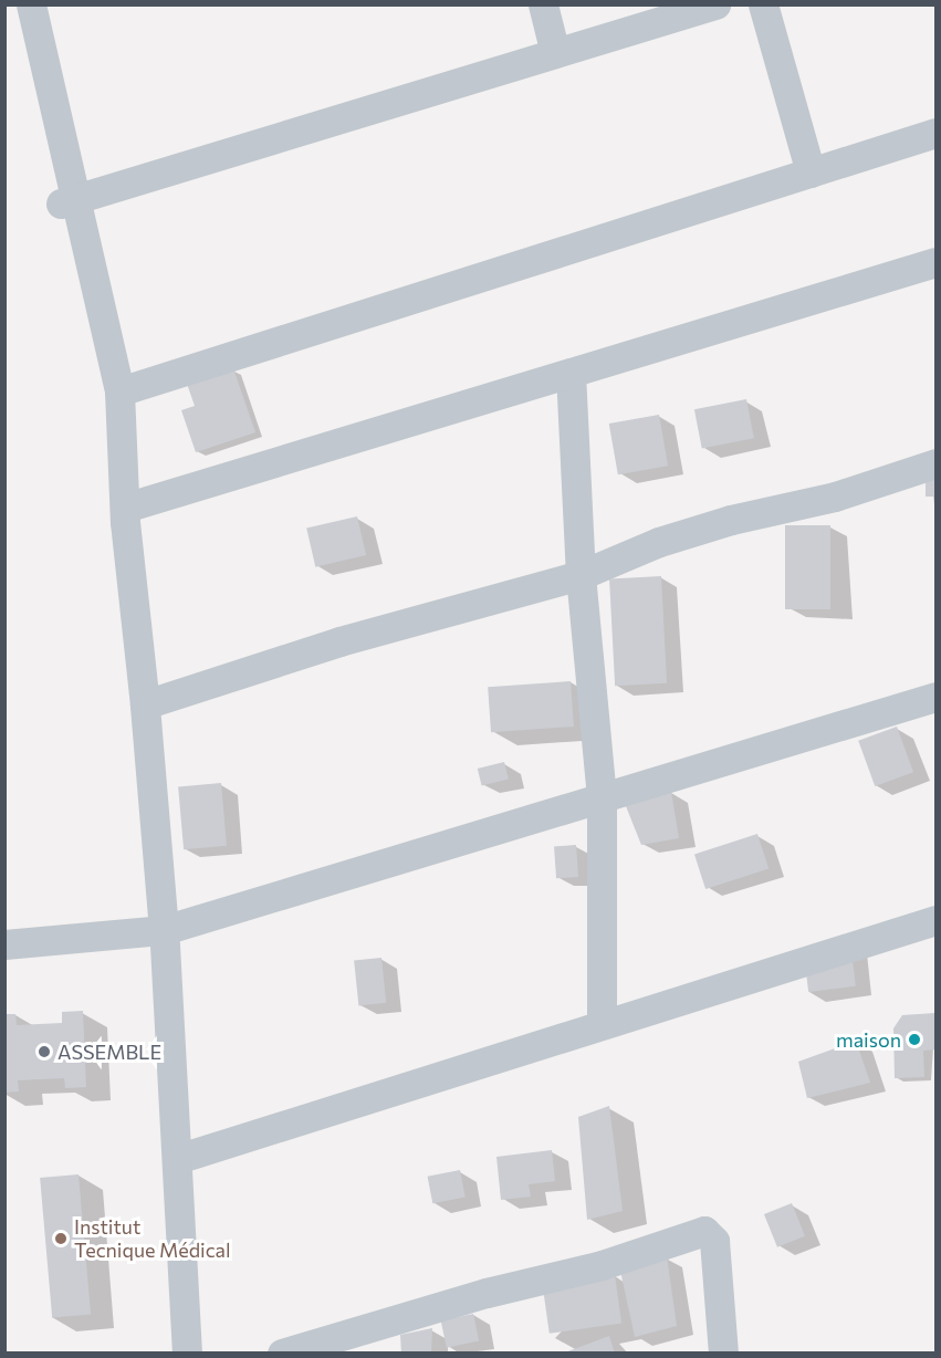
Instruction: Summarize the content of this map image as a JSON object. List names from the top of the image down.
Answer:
{
  "places": ["maison", "ASSEMBLE", "Institut Tecnique Médical"]
}
